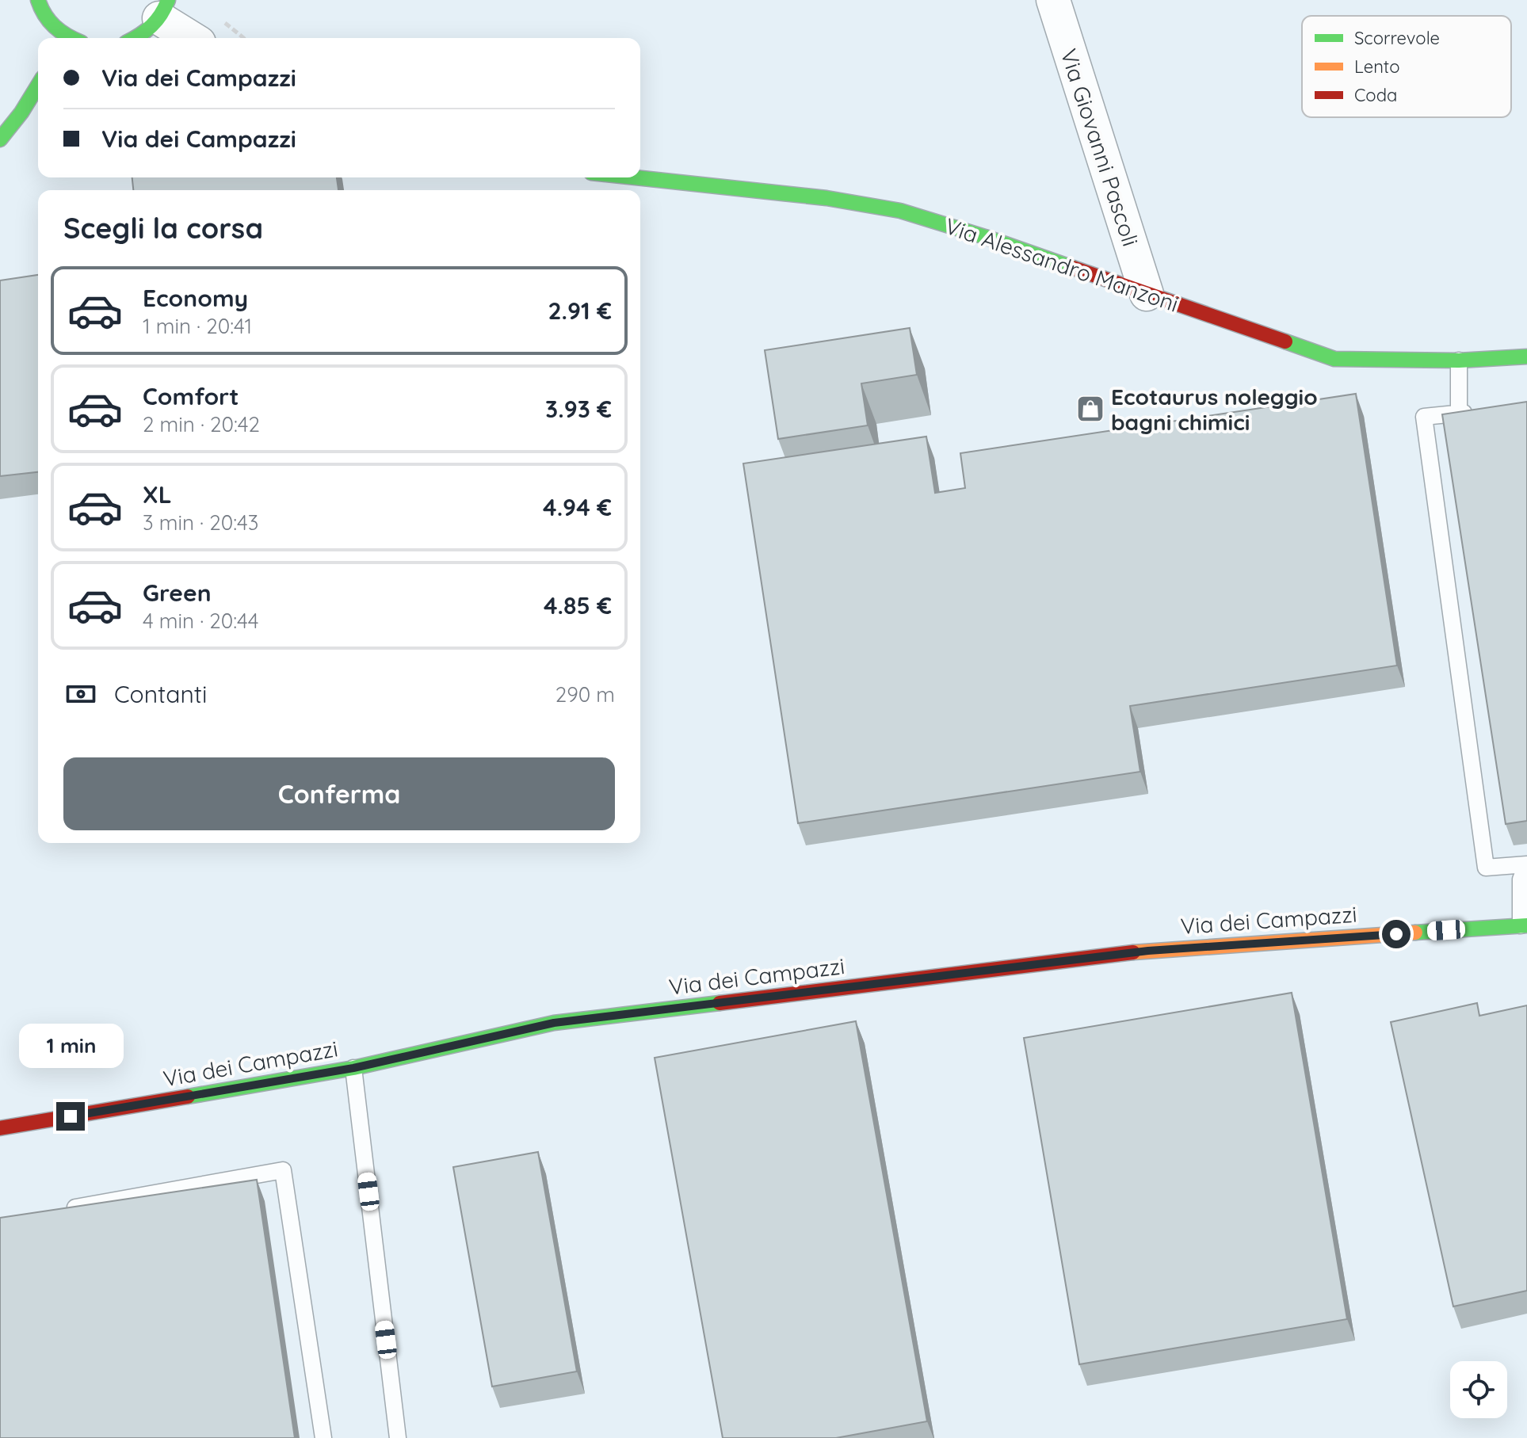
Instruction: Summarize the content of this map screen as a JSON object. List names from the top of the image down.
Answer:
{
  "streets": {
    "street": ["Via Giovanni Pascoli", "Via Alessandro Manzoni", "Via dei Campazzi"]
  },
  "crossings": [
    ["Via Giovanni Pascoli", "Via Alessandro Manzoni"]
  ],
  "places": {
    "shop": ["Ecotaurus noleggio bagni chimici"]
  },
  "legend": ["Scorrevole", "Lento", "Coda"],
  "page": {
    "banner": ["Via dei Campazzi", "Via dei Campazzi"],
    "heading": "Scegli la corsa",
    "list": [
      {
        "name": "Economy",
        "note": "1 min · 20:41",
        "value": "2.91 €"
      },
      {
        "name": "Comfort",
        "note": "2 min · 20:42",
        "value": "3.93 €"
      },
      {
        "name": "XL",
        "note": "3 min · 20:43",
        "value": "4.94 €"
      },
      {
        "name": "Green",
        "note": "4 min · 20:44",
        "value": "4.85 €"
      }
    ],
    "pay": ["Contanti", "290 m"],
    "buttons": "Conferma",
    "bubble": "1 min"
  }
}
